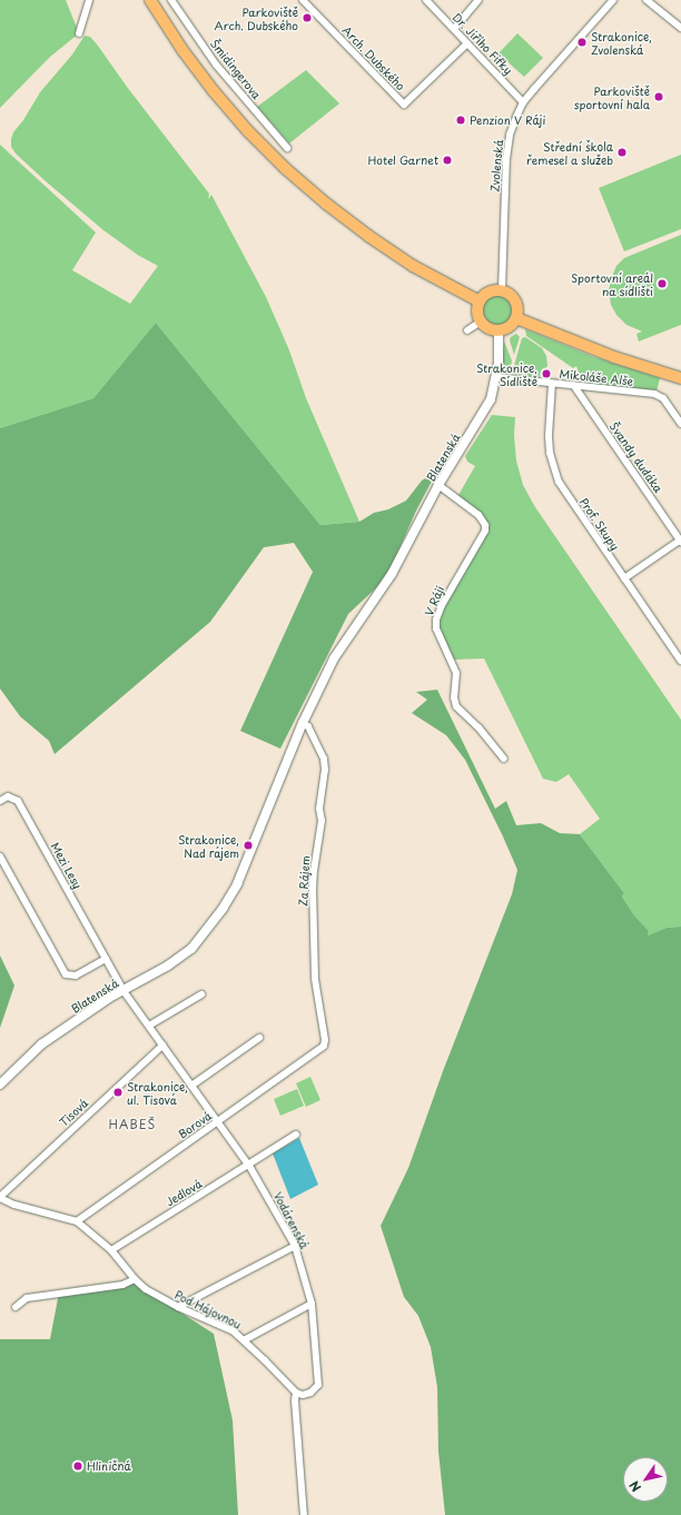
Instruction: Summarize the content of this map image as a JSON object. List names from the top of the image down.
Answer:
{
  "streets": {
    "street": [
      "Dr. Jiřího Fifky",
      "Arch. Dubského",
      "Šmidingerova",
      "Zvolenská",
      "Mikoláše Alše",
      "Blatenská",
      "Švandy dudáka",
      "Prof. Skupy",
      "V Ráji",
      "Mezi Lesy",
      "Za Rájem",
      "Tisová",
      "Borová",
      "Jedlová",
      "Vodárenská",
      "Pod Hájovnou"
    ]
  },
  "crossings": [
    ["Dr. Jiřího Fifky", "Arch. Dubského"],
    ["Dr. Jiřího Fifky", "Zvolenská"],
    ["Zvolenská", "Blatenská"],
    ["Mikoláše Alše", "Blatenská"],
    ["Mikoláše Alše", "Švandy dudáka"],
    ["Mikoláše Alše", "Prof. Skupy"],
    ["Blatenská", "V Ráji"],
    ["Blatenská", "Mezi Lesy"],
    ["Blatenská", "Za Rájem"],
    ["Blatenská", "Vodárenská"],
    ["Mezi Lesy", "Vodárenská"],
    ["Za Rájem", "Borová"],
    ["Tisová", "Vodárenská"],
    ["Tisová", "Pod Hájovnou"],
    ["Borová", "Vodárenská"],
    ["Borová", "Pod Hájovnou"],
    ["Jedlová", "Vodárenská"],
    ["Jedlová", "Pod Hájovnou"],
    ["Vodárenská", "Pod Hájovnou"]
  ],
  "districts": ["HABEŠ"],
  "places": [
    "Parkoviště Arch. Dubského",
    "Strakonice, Zvolenská",
    "Parkoviště sportovní hala",
    "Penzion V Ráji",
    "Střední škola řemesel a služeb",
    "Hotel Garnet",
    "Sportovní areál na sídlišti",
    "Strakonice, Sídliště",
    "Strakonice, Nad rájem",
    "Strakonice, ul. Tisová",
    "Hliničná"
  ],
  "north": "bottom left"
}
